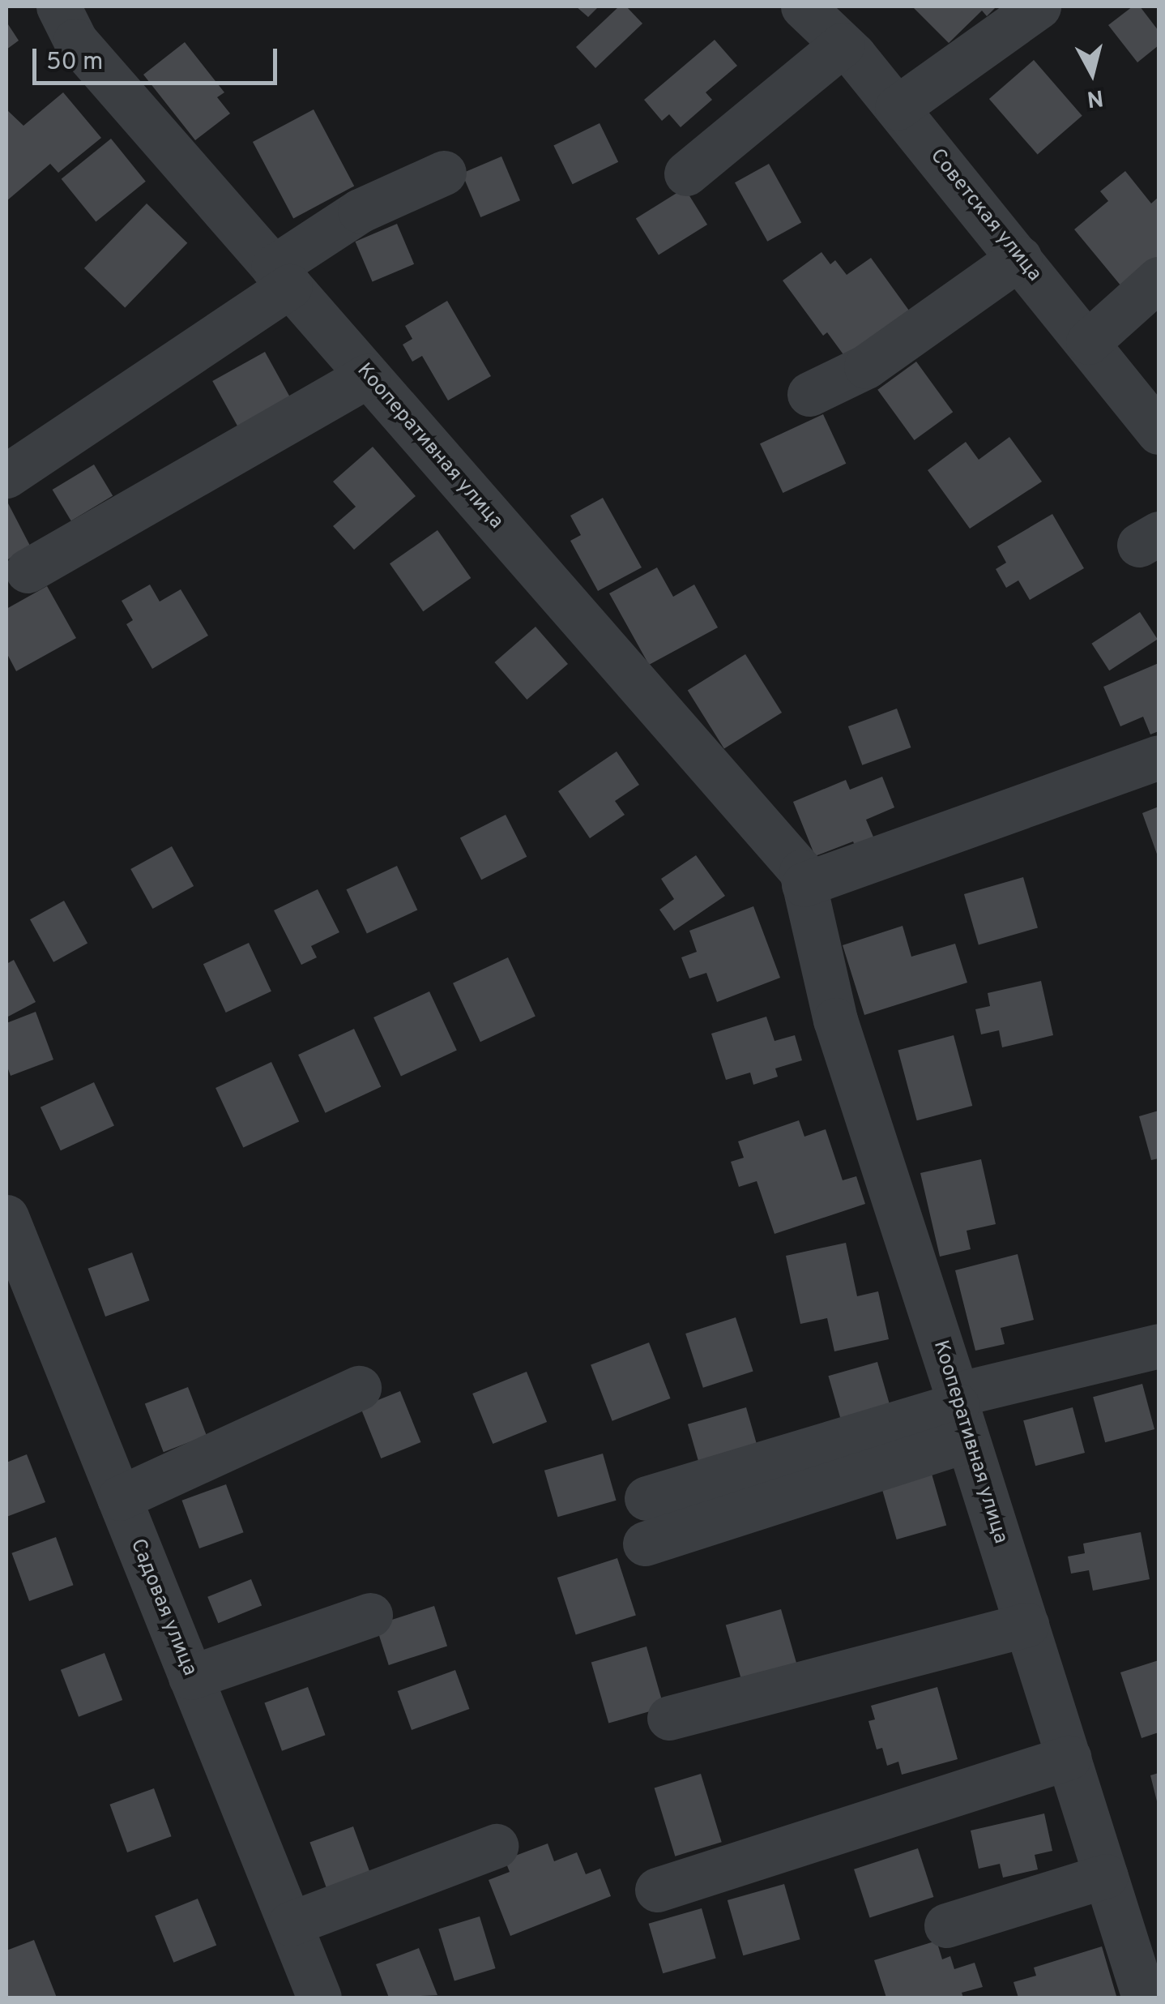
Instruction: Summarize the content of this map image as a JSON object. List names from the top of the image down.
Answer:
{
  "streets": {
    "street": ["Советская улица", "Кооперативная улица", "Садовая улица"]
  },
  "scale_bar": "50 m",
  "north": "bottom"
}
